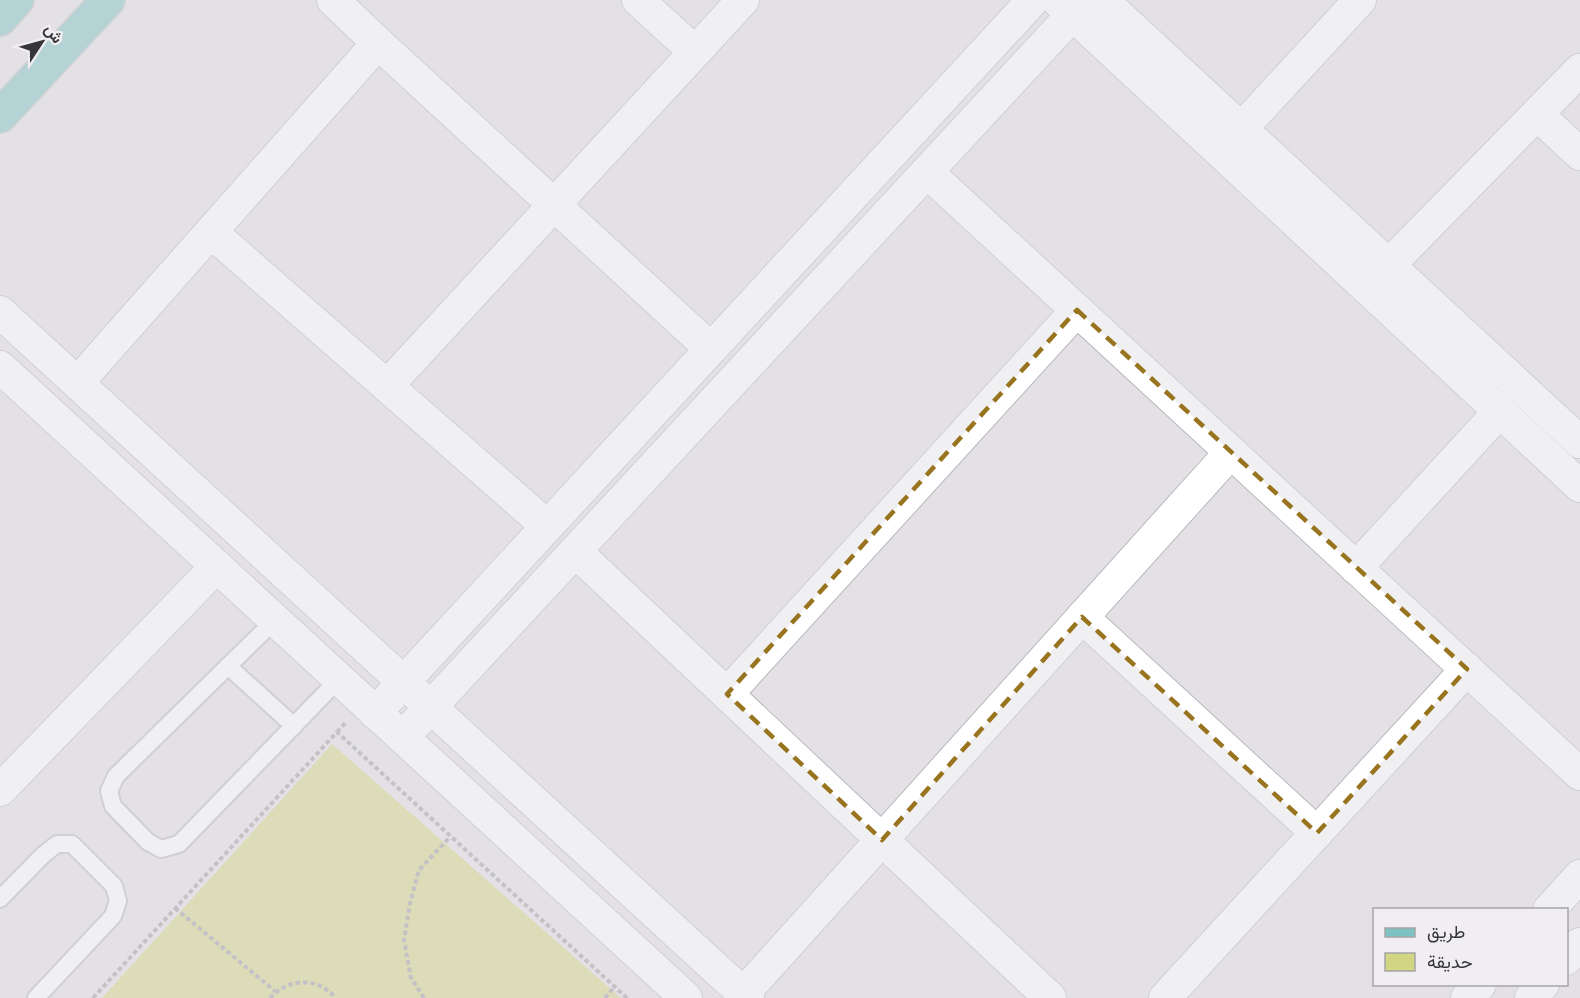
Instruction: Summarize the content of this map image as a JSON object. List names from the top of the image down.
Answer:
{
  "legend": ["طريق", "حديقة"],
  "north": "top right"
}
